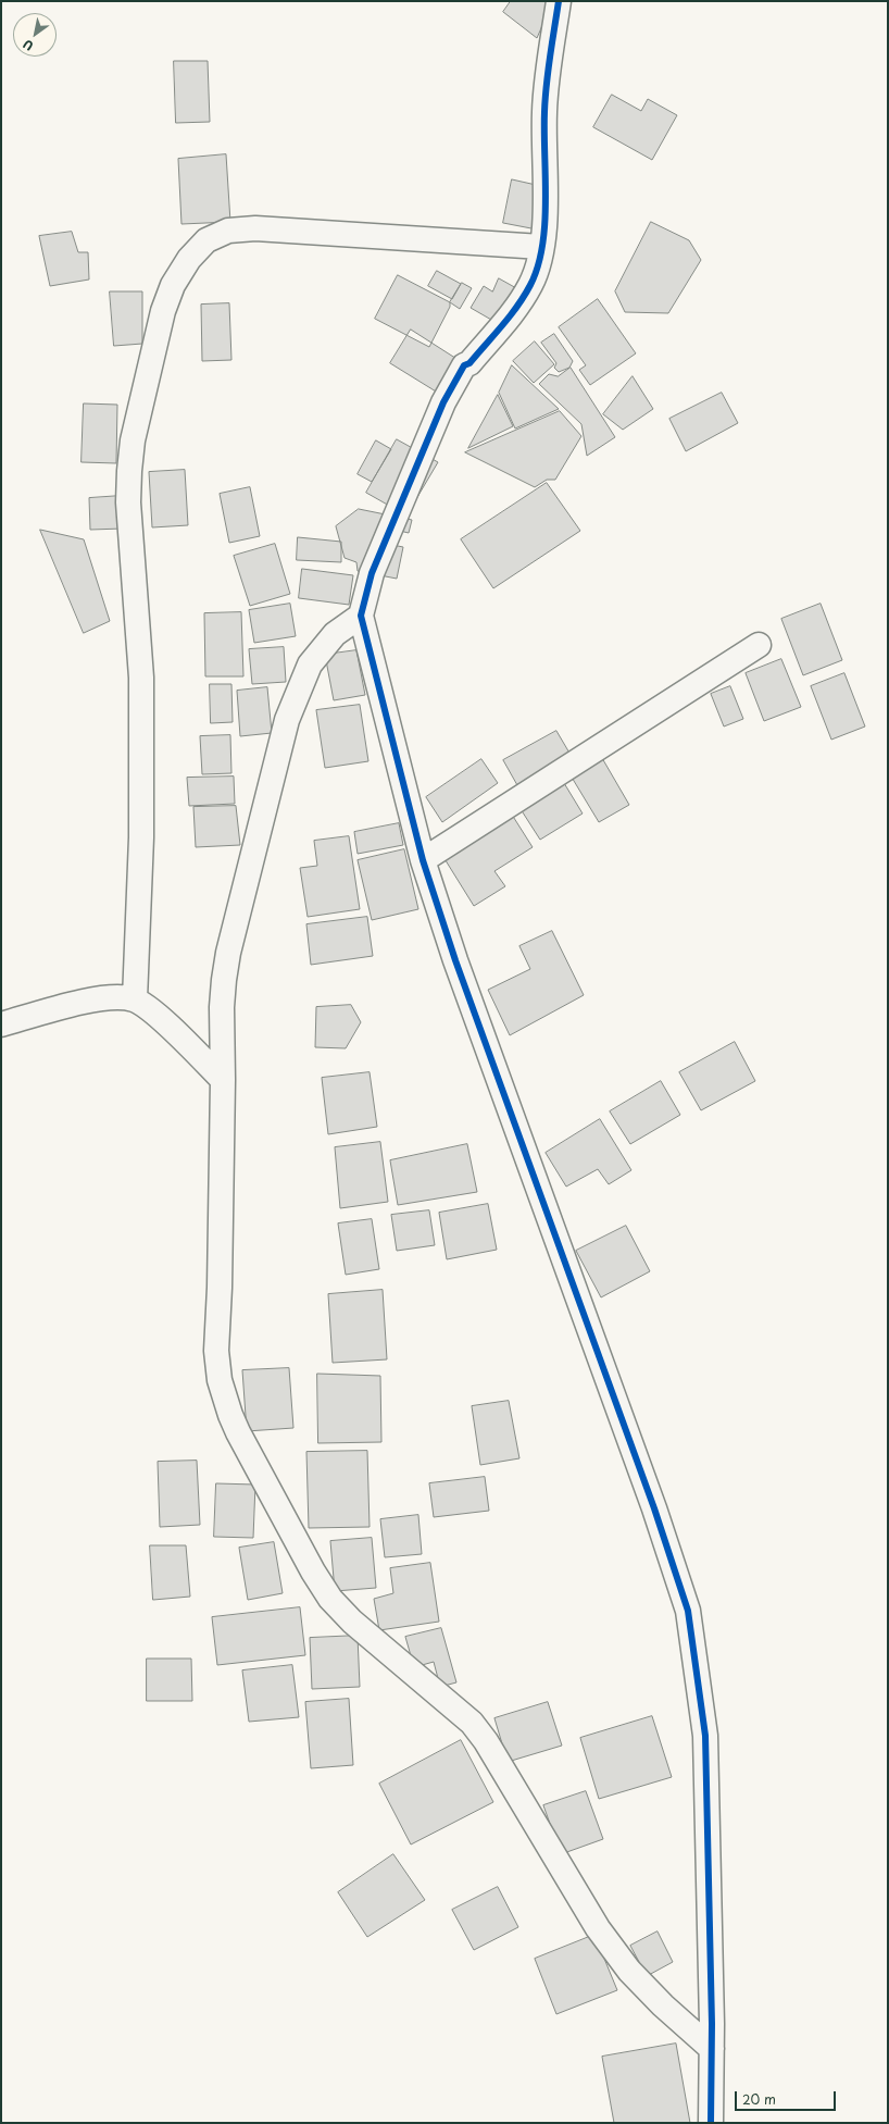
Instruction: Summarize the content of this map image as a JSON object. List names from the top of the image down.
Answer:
{
  "scale_bar": "20 m",
  "north": "bottom left"
}
